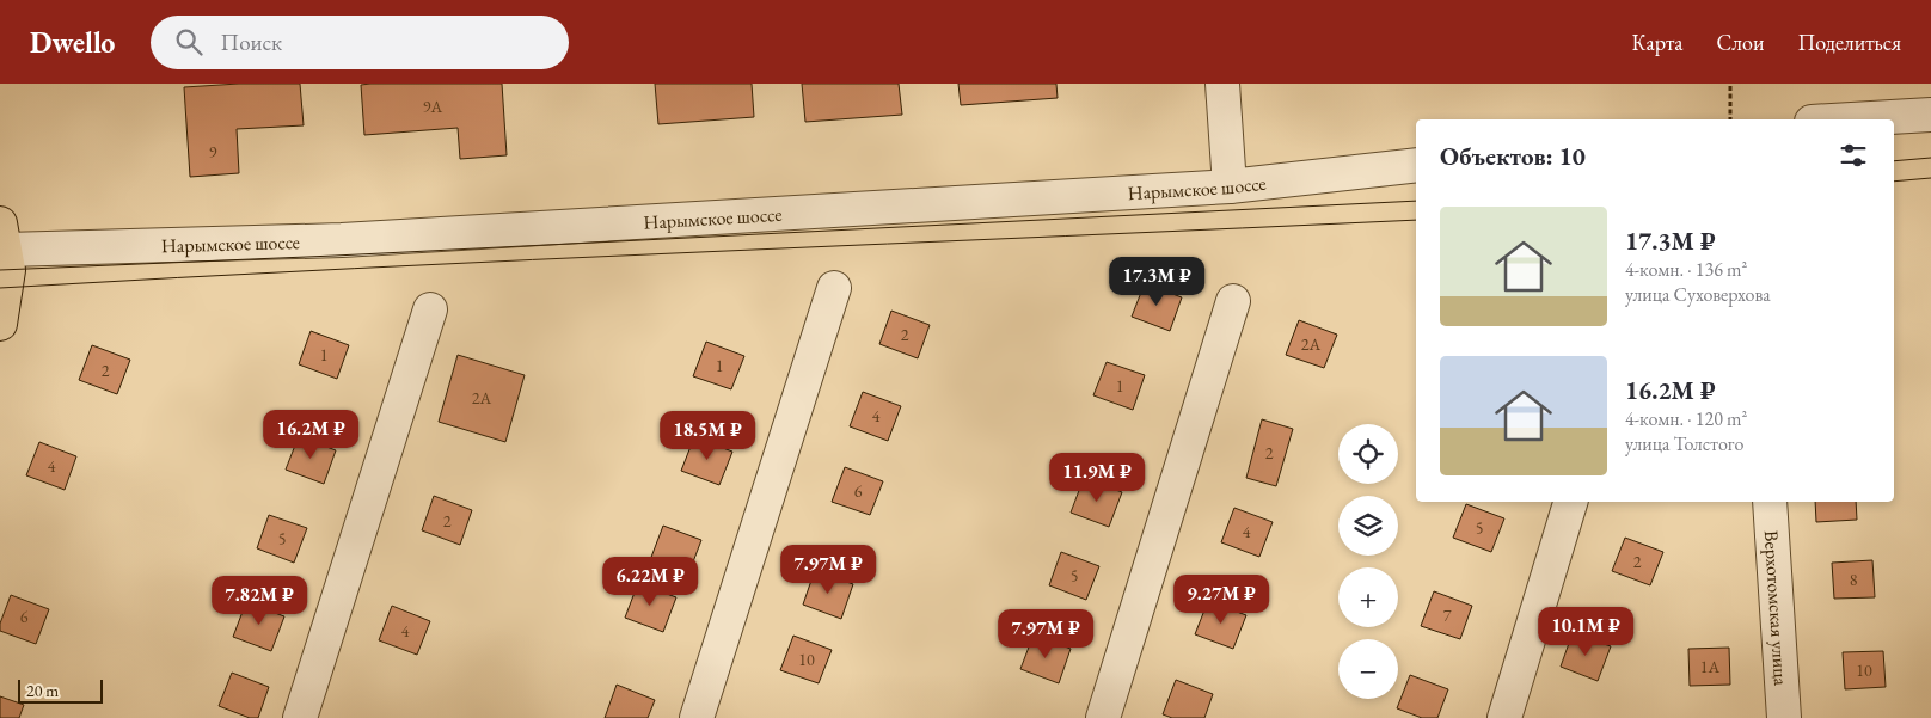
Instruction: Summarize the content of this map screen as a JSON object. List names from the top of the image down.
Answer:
{
  "streets": {
    "street": ["Нарымское шоссе", "Верхотомская улица"]
  },
  "house_numbers": [
    "9А",
    "9",
    "2",
    "2А",
    "1",
    "1",
    "2",
    "1",
    "2А",
    "4",
    "2",
    "4",
    "6",
    "2",
    "5",
    "4",
    "5",
    "2",
    "5",
    "8",
    "7",
    "6",
    "4",
    "10",
    "1А",
    "10"
  ],
  "scale_bar": "20 m",
  "page": {
    "header": "Dwello",
    "search": "Поиск",
    "nav": ["Карта", "Слои", "Поделиться"],
    "heading": "Объектов: 10",
    "list": [
      {
        "name": "17.3M ₽",
        "note": "4-комн. · 136 m² · улица Суховерхова"
      },
      {
        "name": "16.2M ₽",
        "note": "4-комн. · 120 m² · улица Толстого"
      }
    ],
    "price": [
      "17.3M ₽",
      "16.2M ₽",
      "18.5M ₽",
      "11.9M ₽",
      "7.97M ₽",
      "6.22M ₽",
      "9.27M ₽",
      "7.82M ₽",
      "10.1M ₽",
      "7.97M ₽"
    ],
    "map_buttons": ["+", "−"],
    "scale": "20 m"
  }
}
